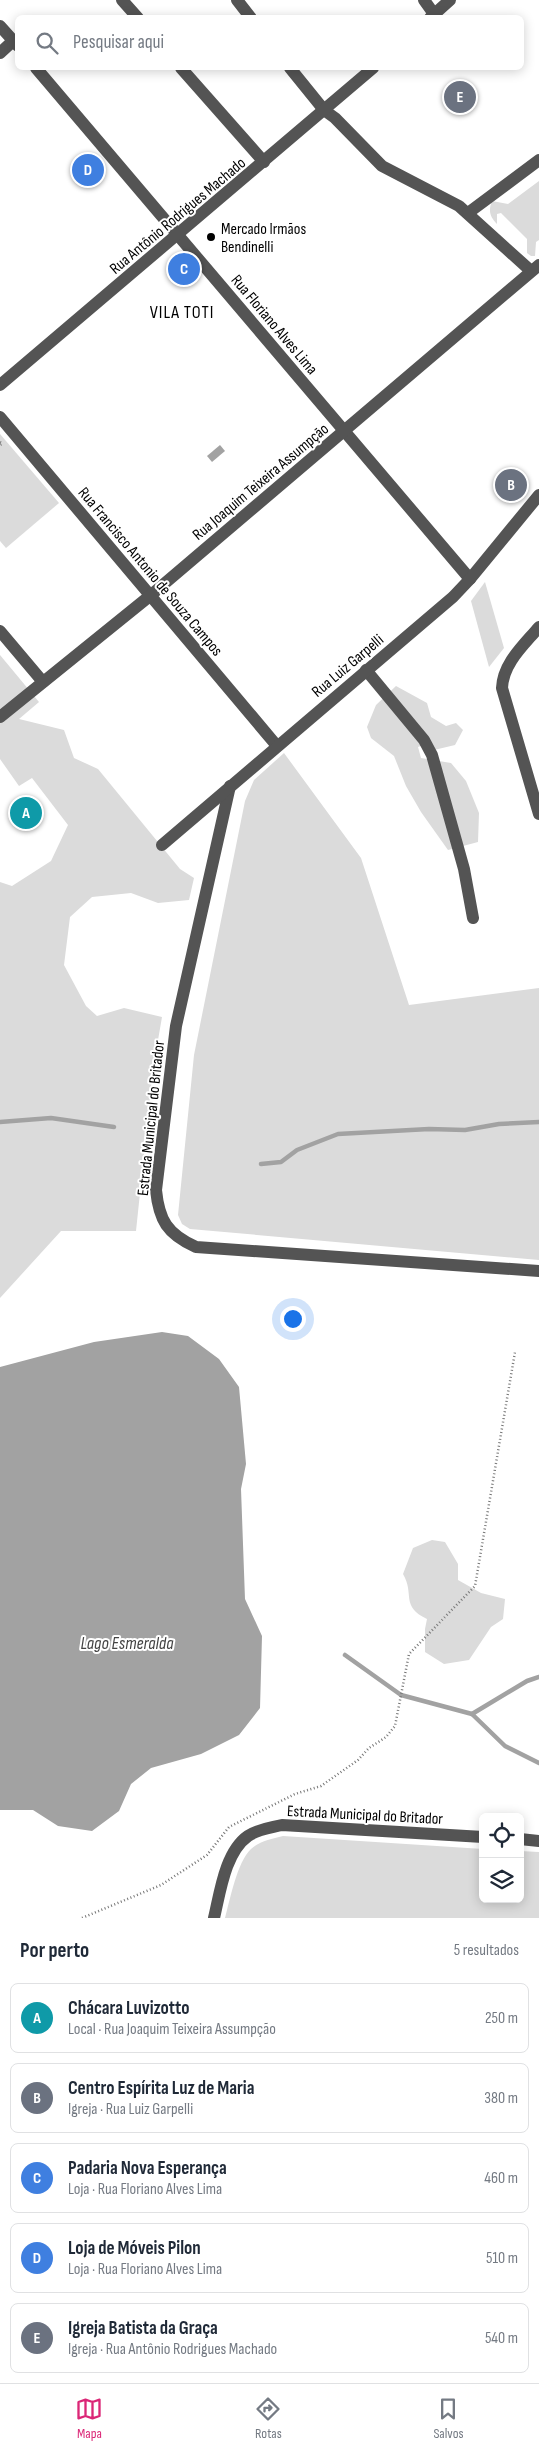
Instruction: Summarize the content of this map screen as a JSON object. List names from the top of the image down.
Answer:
{
  "streets": {
    "street": [
      "Rua Antônio Rodrigues Machado",
      "Rua Floriano Alves Lima",
      "Rua Joaquim Teixeira Assumpção",
      "Rua Francisco Antonio de Souza Campos",
      "Rua Luiz Garpelli",
      "Estrada Municipal do Britador"
    ]
  },
  "crossings": [
    ["Rua Antônio Rodrigues Machado", "Rua Floriano Alves Lima"],
    ["Rua Floriano Alves Lima", "Rua Joaquim Teixeira Assumpção"],
    ["Rua Floriano Alves Lima", "Rua Luiz Garpelli"],
    ["Rua Joaquim Teixeira Assumpção", "Rua Francisco Antonio de Souza Campos"],
    ["Rua Francisco Antonio de Souza Campos", "Rua Luiz Garpelli"],
    ["Rua Luiz Garpelli", "Estrada Municipal do Britador"]
  ],
  "districts": ["VILA TOTI"],
  "water": ["Lago Esmeralda"],
  "places": ["Mercado Irmãos Bendinelli"],
  "page": {
    "search": "Pesquisar aqui",
    "pins": [
      "E",
      "D",
      "C",
      "B",
      "A"
    ],
    "heading": ["Por perto", "5 resultados"],
    "list": [
      {
        "mark": "A",
        "name": "Chácara Luvizotto",
        "note": "Local · Rua Joaquim Teixeira Assumpção",
        "value": "250 m"
      },
      {
        "mark": "B",
        "name": "Centro Espírita Luz de Maria",
        "note": "Igreja · Rua Luiz Garpelli",
        "value": "380 m"
      },
      {
        "mark": "C",
        "name": "Padaria Nova Esperança",
        "note": "Loja · Rua Floriano Alves Lima",
        "value": "460 m"
      },
      {
        "mark": "D",
        "name": "Loja de Móveis Pilon",
        "note": "Loja · Rua Floriano Alves Lima",
        "value": "510 m"
      },
      {
        "mark": "E",
        "name": "Igreja Batista da Graça",
        "note": "Igreja · Rua Antônio Rodrigues Machado",
        "value": "540 m"
      }
    ],
    "nav": ["Mapa", "Rotas", "Salvos"]
  }
}
